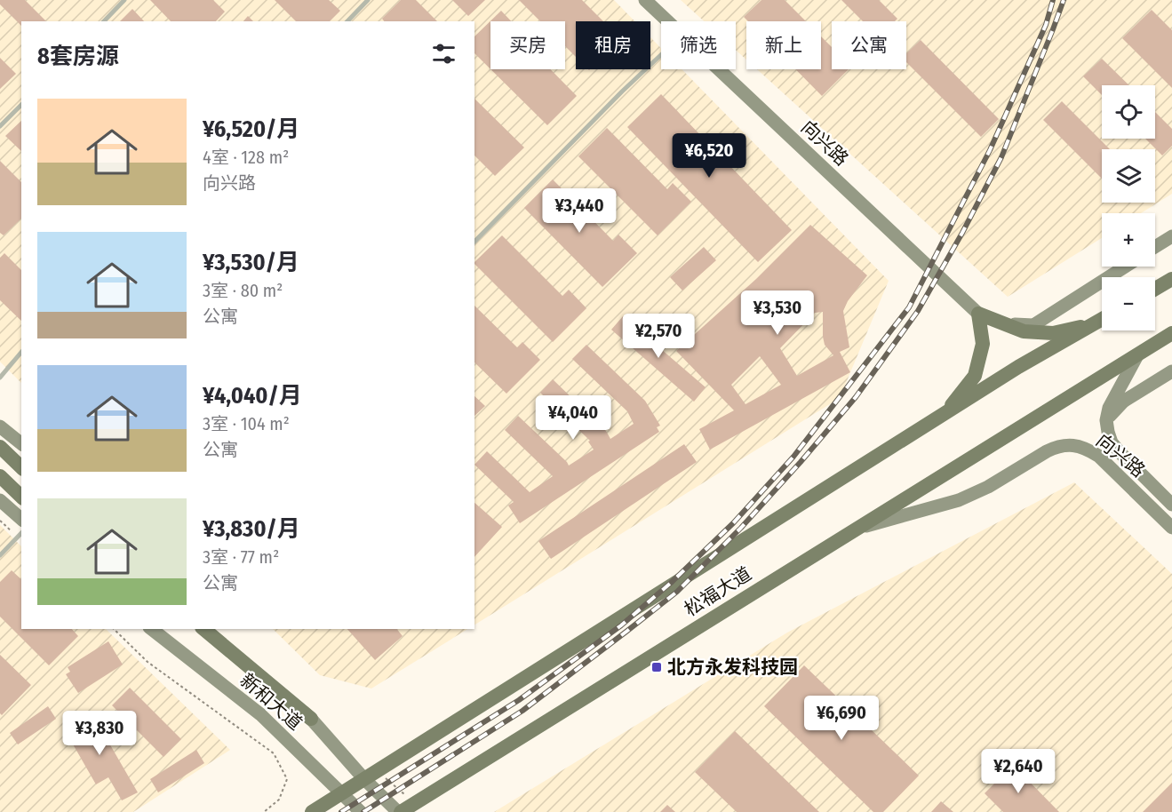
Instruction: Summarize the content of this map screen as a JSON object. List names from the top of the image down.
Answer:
{
  "streets": {
    "main road": ["向兴路", "松福大道", "新和大道"]
  },
  "crossings": [
    ["向兴路", "松福大道"],
    ["松福大道", "新和大道"]
  ],
  "places": {
    "transit": ["北方永发科技园"]
  },
  "page": {
    "chip": [
      "买房",
      "租房",
      "筛选",
      "新上",
      "公寓"
    ],
    "heading": "8套房源",
    "map_buttons": ["+", "−"],
    "list": [
      {
        "name": "¥6,520/月",
        "note": "4室 · 128 m² · 向兴路"
      },
      {
        "name": "¥3,530/月",
        "note": "3室 · 80 m² · 公寓"
      },
      {
        "name": "¥4,040/月",
        "note": "3室 · 104 m² · 公寓"
      },
      {
        "name": "¥3,830/月",
        "note": "3室 · 77 m² · 公寓"
      }
    ],
    "price": [
      "¥6,520",
      "¥3,440",
      "¥3,530",
      "¥2,570",
      "¥4,040",
      "¥6,690",
      "¥3,830",
      "¥2,640"
    ]
  }
}
